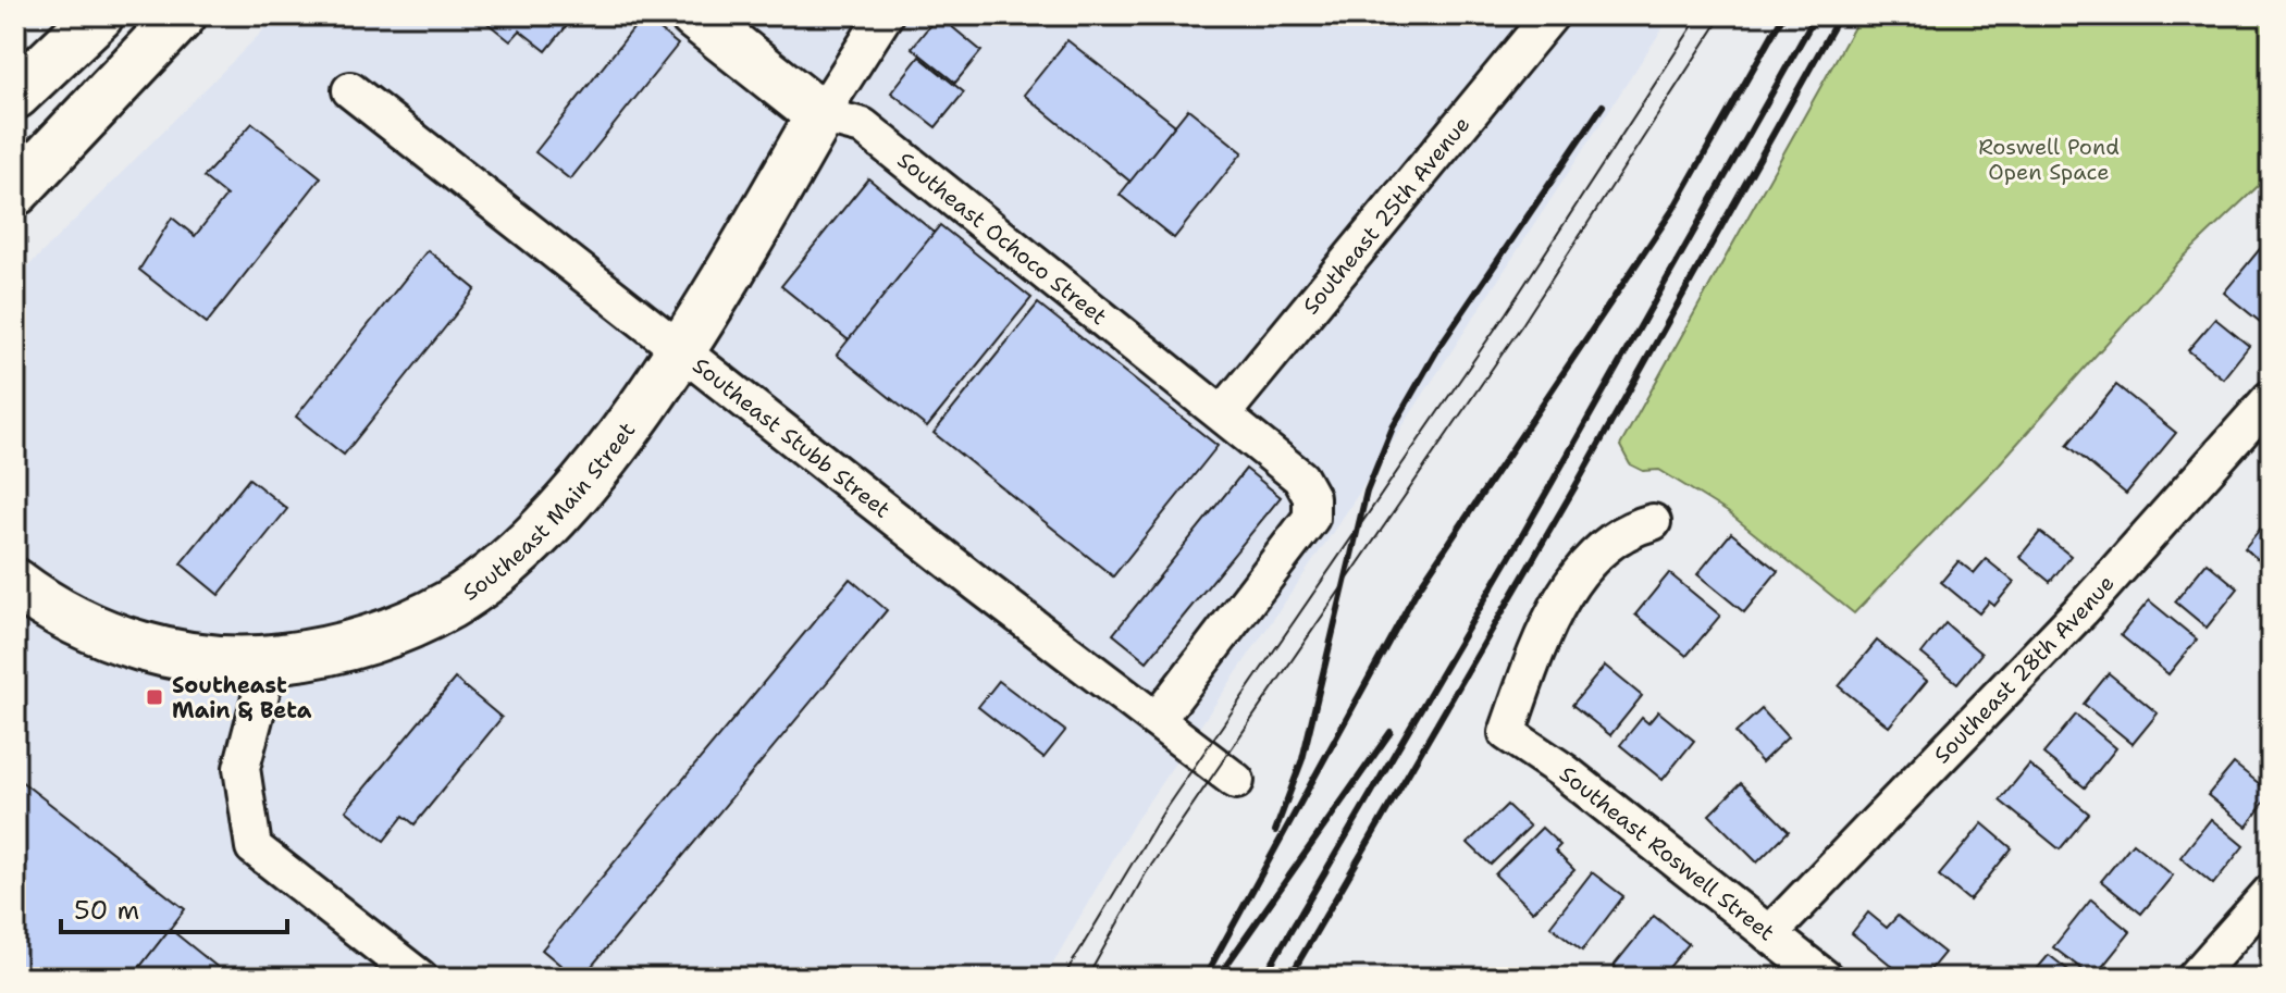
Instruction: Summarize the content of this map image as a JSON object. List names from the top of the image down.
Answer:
{
  "streets": {
    "main road": ["Southeast Ochoco Street", "Southeast Main Street"],
    "street": [
      "Southeast 25th Avenue",
      "Southeast Stubb Street",
      "Southeast 28th Avenue",
      "Southeast Roswell Street"
    ]
  },
  "crossings": [
    ["Southeast 25th Avenue", "Southeast Ochoco Street"],
    ["Southeast Ochoco Street", "Southeast Stubb Street"],
    ["Southeast Ochoco Street", "Southeast Main Street"],
    ["Southeast Stubb Street", "Southeast Main Street"],
    ["Southeast 28th Avenue", "Southeast Roswell Street"]
  ],
  "parks": ["Roswell Pond Open Space"],
  "places": {
    "transit": ["Southeast Main & Beta"]
  },
  "scale_bar": "50 m"
}
